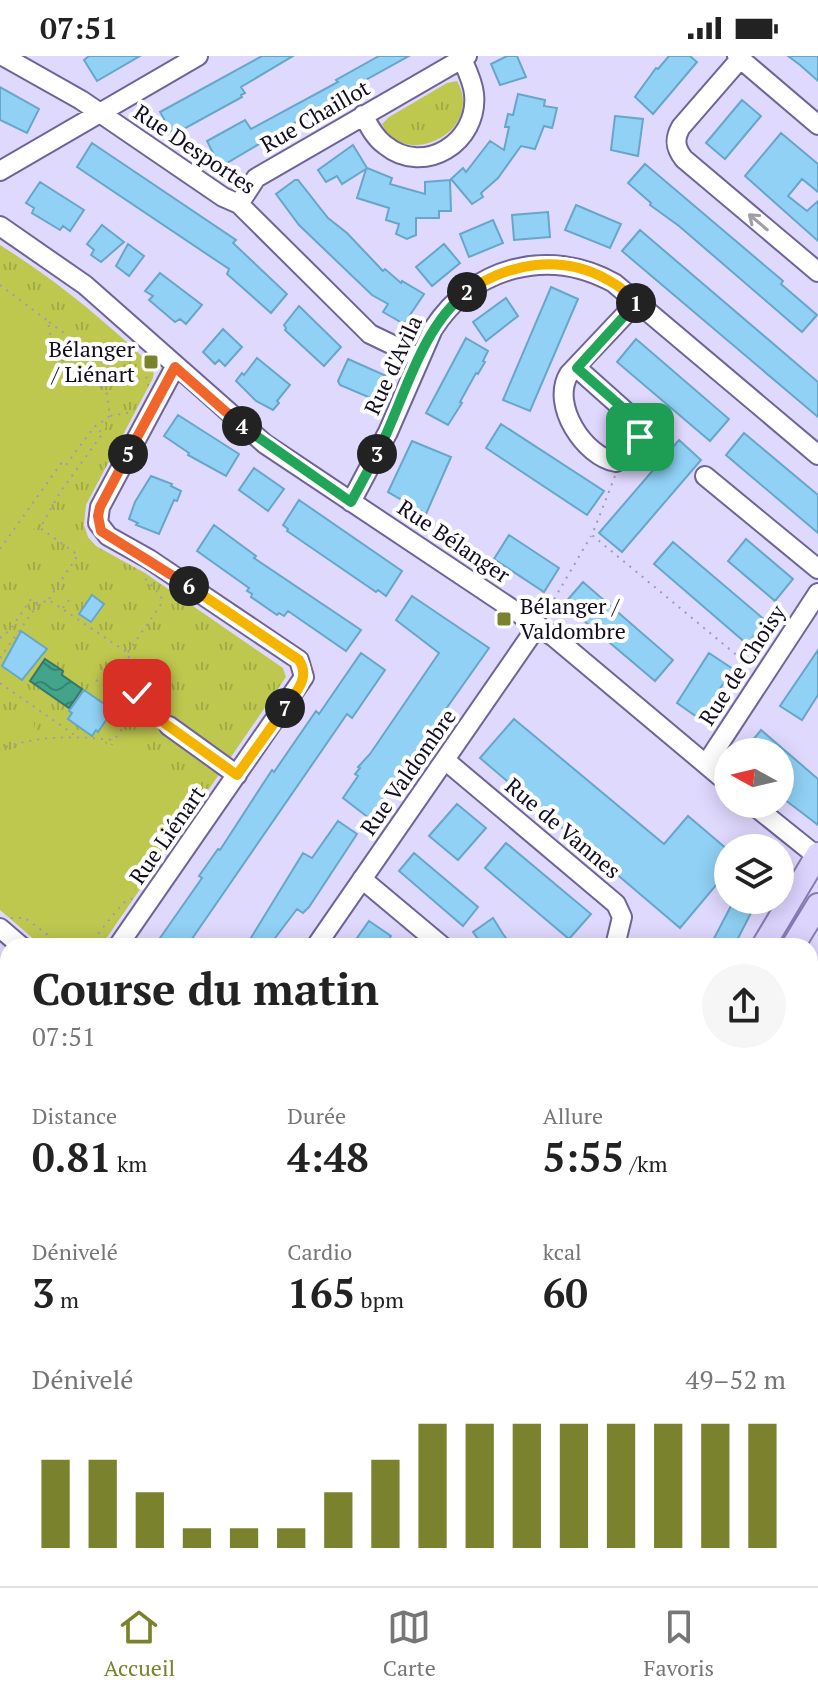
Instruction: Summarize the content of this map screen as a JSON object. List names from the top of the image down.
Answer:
{
  "streets": {
    "street": [
      "Rue Chaillot",
      "Rue Desportes",
      "Rue d'Avila",
      "Rue Bélanger",
      "Rue de Choisy",
      "Rue Valdombre",
      "Rue de Vannes",
      "Rue Liénart"
    ]
  },
  "crossings": [
    ["Rue Chaillot", "Rue Desportes"],
    ["Rue Desportes", "Rue d'Avila"],
    ["Rue d'Avila", "Rue Bélanger"],
    ["Rue Bélanger", "Rue de Choisy"],
    ["Rue Bélanger", "Rue Valdombre"],
    ["Rue Bélanger", "Rue Liénart"],
    ["Rue Valdombre", "Rue de Vannes"]
  ],
  "places": {
    "transit": ["Bélanger / Liénart", "Bélanger / Valdombre"]
  },
  "north": "left",
  "page": {
    "status": "07:51",
    "pins": [
      "2",
      "1",
      "4",
      "3",
      "5",
      "6",
      "7"
    ],
    "heading": ["Course du matin", "07:51"],
    "stats": [
      ["Distance", "0.81 km"],
      ["Durée", "4:48"],
      ["Allure", "5:55 /km"],
      ["Dénivelé", "3 m"],
      ["Cardio", "165 bpm"],
      ["kcal", "60"]
    ],
    "chart": ["Dénivelé", "49–52 m"],
    "tabs": ["Accueil", "Carte", "Favoris"]
  }
}
